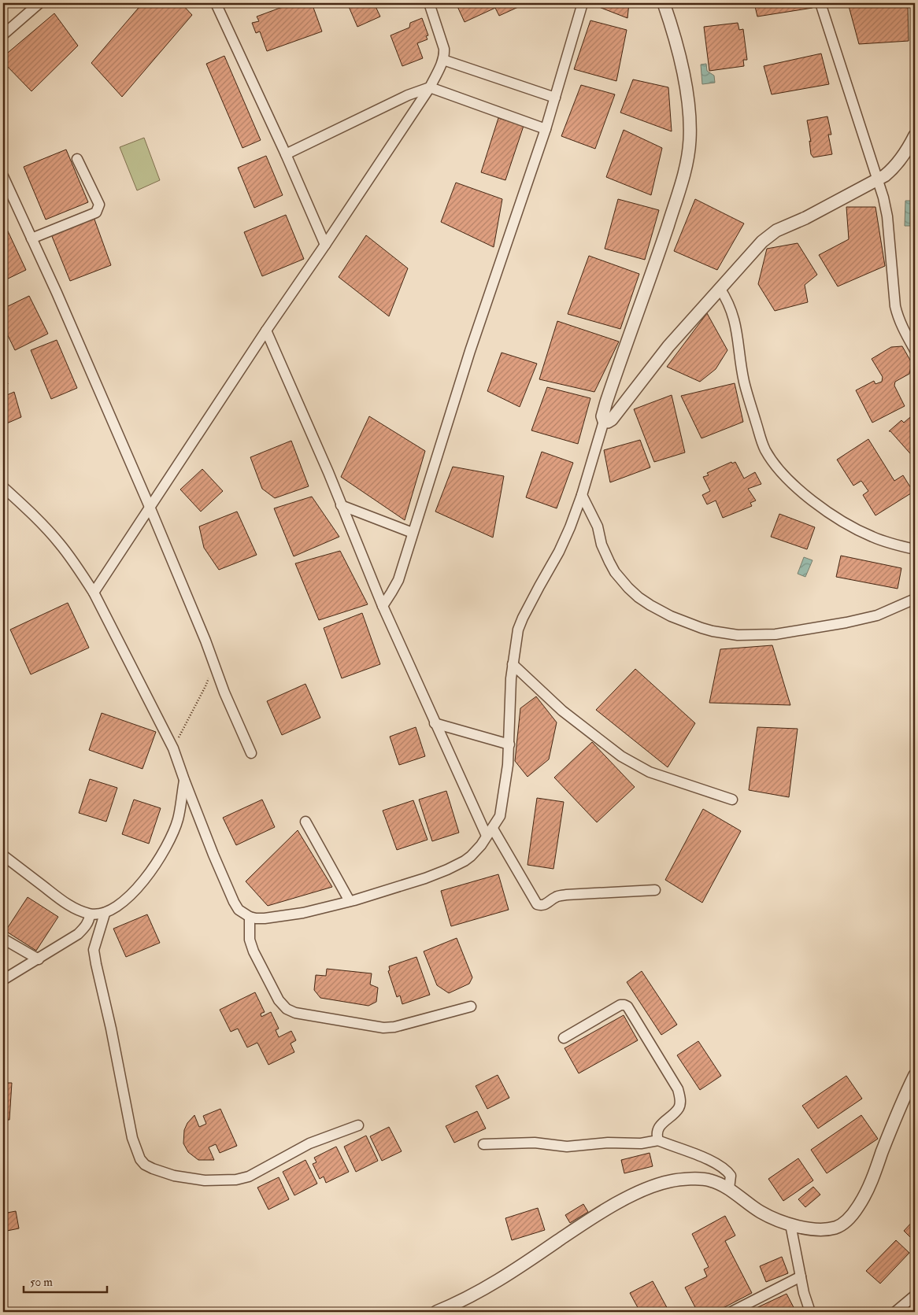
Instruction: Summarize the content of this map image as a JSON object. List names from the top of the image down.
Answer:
{
  "scale_bar": "50 m"
}
